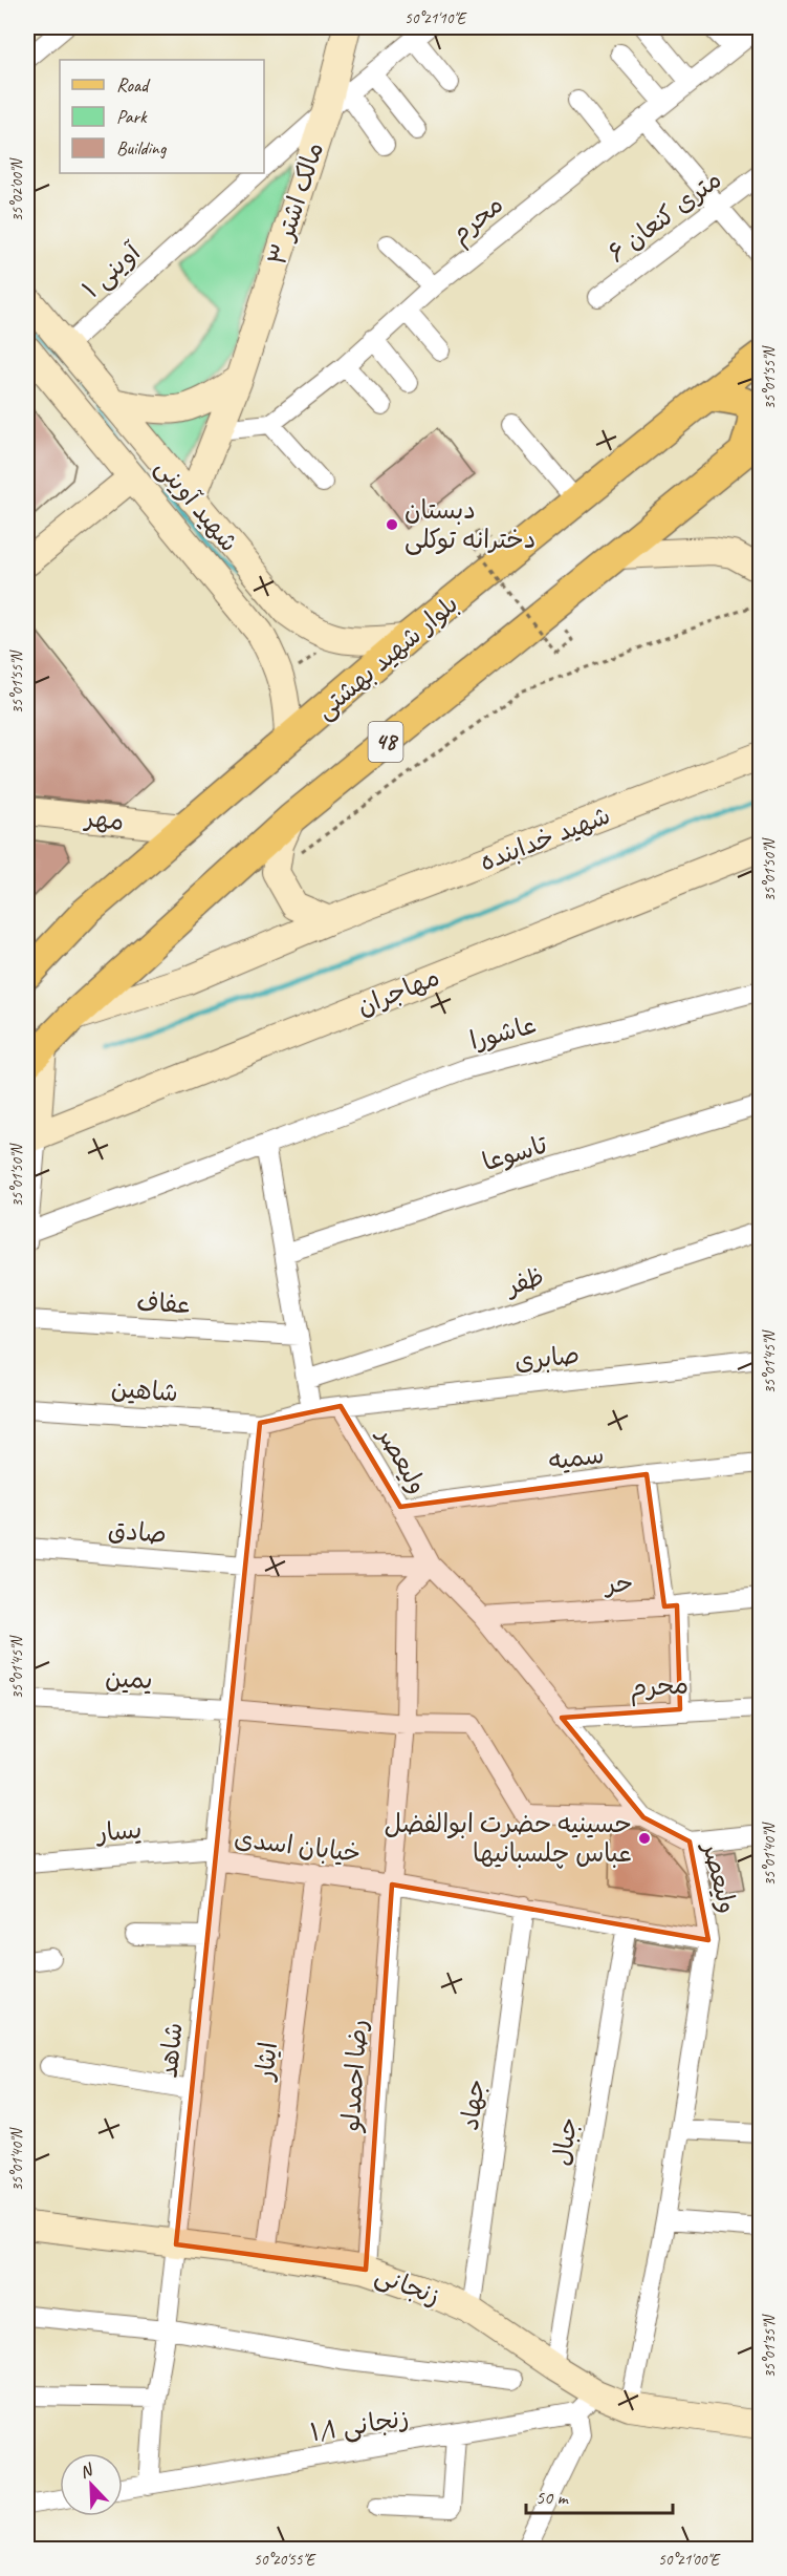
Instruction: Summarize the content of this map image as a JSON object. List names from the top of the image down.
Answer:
{
  "streets": {
    "main road": ["بلوار شهید بهشتی", "48"],
    "street": [
      "مالک اشتر ۳",
      "۶ متری کنعان",
      "محرم",
      "آوینی ۱",
      "شهید آوینی",
      "مهر",
      "شهید خدابنده",
      "مهاجران",
      "عاشورا",
      "تاسوعا",
      "ظفر",
      "عفاف",
      "صابری",
      "شاهین",
      "سمیه",
      "ولیعصر",
      "صادق",
      "حر",
      "یمین",
      "یسار",
      "خیابان اسدی",
      "شاهد",
      "ایثار",
      "رضا احمدلو",
      "جهاد",
      "جبال",
      "زنجانی",
      "زنجانی ۱/۱"
    ]
  },
  "crossings": [
    ["مالک اشتر ۳", "شهید آوینی"],
    ["محرم", "ولیعصر"],
    ["آوینی ۱", "شهید آوینی"],
    ["شهید آوینی", "بلوار شهید بهشتی"],
    ["بلوار شهید بهشتی", "مهر"],
    ["48", "شهید خدابنده"],
    ["صابری", "شاهین"],
    ["صابری", "ولیعصر"],
    ["شاهین", "شاهد"],
    ["سمیه", "ولیعصر"],
    ["ولیعصر", "صادق"],
    ["ولیعصر", "حر"],
    ["ولیعصر", "یمین"],
    ["ولیعصر", "خیابان اسدی"],
    ["ولیعصر", "رضا احمدلو"],
    ["ولیعصر", "زنجانی"],
    ["صادق", "شاهد"],
    ["صادق", "رضا احمدلو"],
    ["یمین", "شاهد"],
    ["یمین", "رضا احمدلو"],
    ["یسار", "خیابان اسدی"],
    ["یسار", "شاهد"],
    ["خیابان اسدی", "شاهد"],
    ["خیابان اسدی", "ایثار"],
    ["خیابان اسدی", "رضا احمدلو"],
    ["خیابان اسدی", "جهاد"],
    ["خیابان اسدی", "جبال"],
    ["شاهد", "زنجانی"],
    ["شاهد", "زنجانی ۱/۱"],
    ["ایثار", "زنجانی"],
    ["رضا احمدلو", "زنجانی"],
    ["جهاد", "زنجانی"],
    ["جبال", "زنجانی"]
  ],
  "places": ["دبستان دخترانه توکلی", "حسینیه حضرت ابوالفضل عباس چلسبانیها"],
  "legend": ["Road", "Park", "Building"],
  "scale_bar": "50 m",
  "north": "top left",
  "coordinates": [
    "50°21'10\"E",
    "35°02'00\"N",
    "35°01'55\"N",
    "35°01'50\"N",
    "35°01'45\"N",
    "35°01'40\"N",
    "35°01'35\"N",
    "50°20'55\"E",
    "50°21'00\"E"
  ]
}
